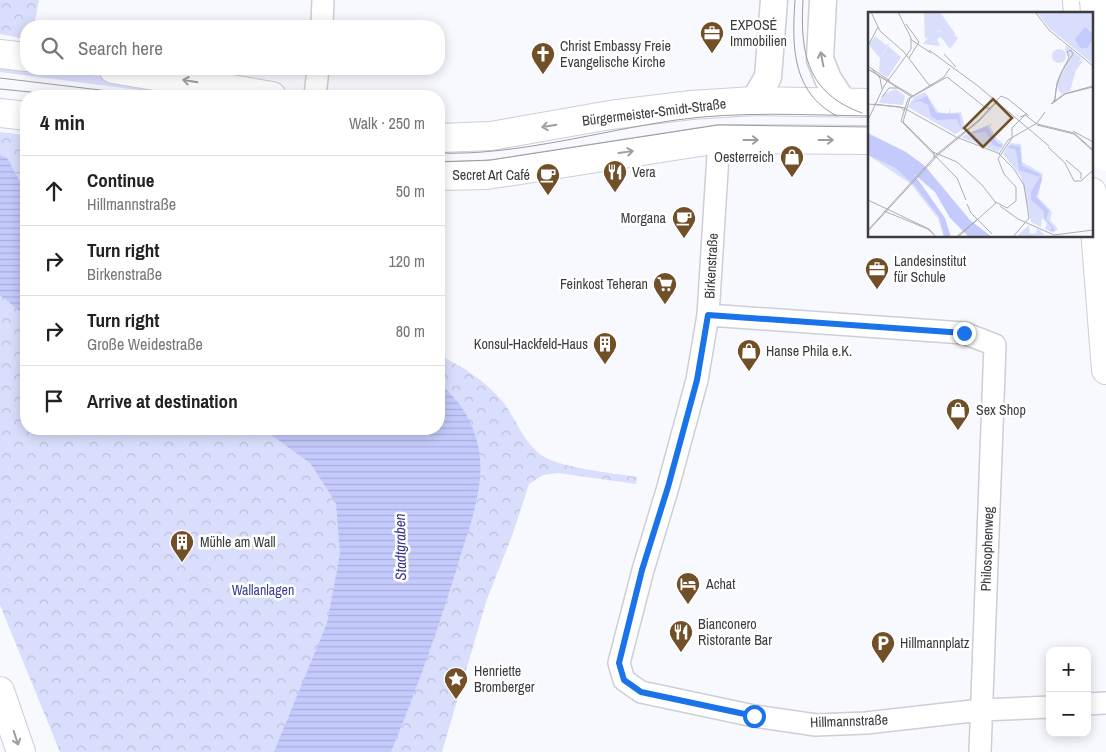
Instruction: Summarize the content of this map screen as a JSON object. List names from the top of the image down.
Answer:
{
  "streets": {
    "main road": ["Bürgermeister-Smidt-Straße"],
    "street": ["Birkenstraße", "Philosophenweg", "Hillmannstraße"]
  },
  "crossings": [
    ["Birkenstraße", "Philosophenweg"],
    ["Birkenstraße", "Hillmannstraße"],
    ["Philosophenweg", "Hillmannstraße"]
  ],
  "water": ["Stadtgraben"],
  "parks": ["Wallanlagen"],
  "places": {
    "office": ["EXPOSÉ Immobilien", "Landesinstitut für Schule"],
    "church": ["Christ Embassy Freie Evangelische Kirche"],
    "shop": ["Oesterreich", "Hanse Phila e.K.", "Sex Shop"],
    "restaurant": ["Vera", "Bianconero Ristorante Bar"],
    "cafe": ["Secret Art Café", "Morgana"],
    "supermarket": ["Feinkost Teheran"],
    "building": ["Konsul-Hackfeld-Haus", "Mühle am Wall"],
    "hotel": ["Achat"],
    "parking": ["Hillmannplatz"],
    "place": ["Henriette Bromberger"]
  },
  "page": {
    "search": "Search here",
    "heading": ["4 min", "Walk · 250 m"],
    "list": [
      ["Continue", "Hillmannstraße", "50 m"],
      ["Turn right", "Birkenstraße", "120 m"],
      ["Turn right", "Große Weidestraße", "80 m"],
      "Arrive at destination"
    ],
    "map_buttons": ["+", "−"]
  }
}
